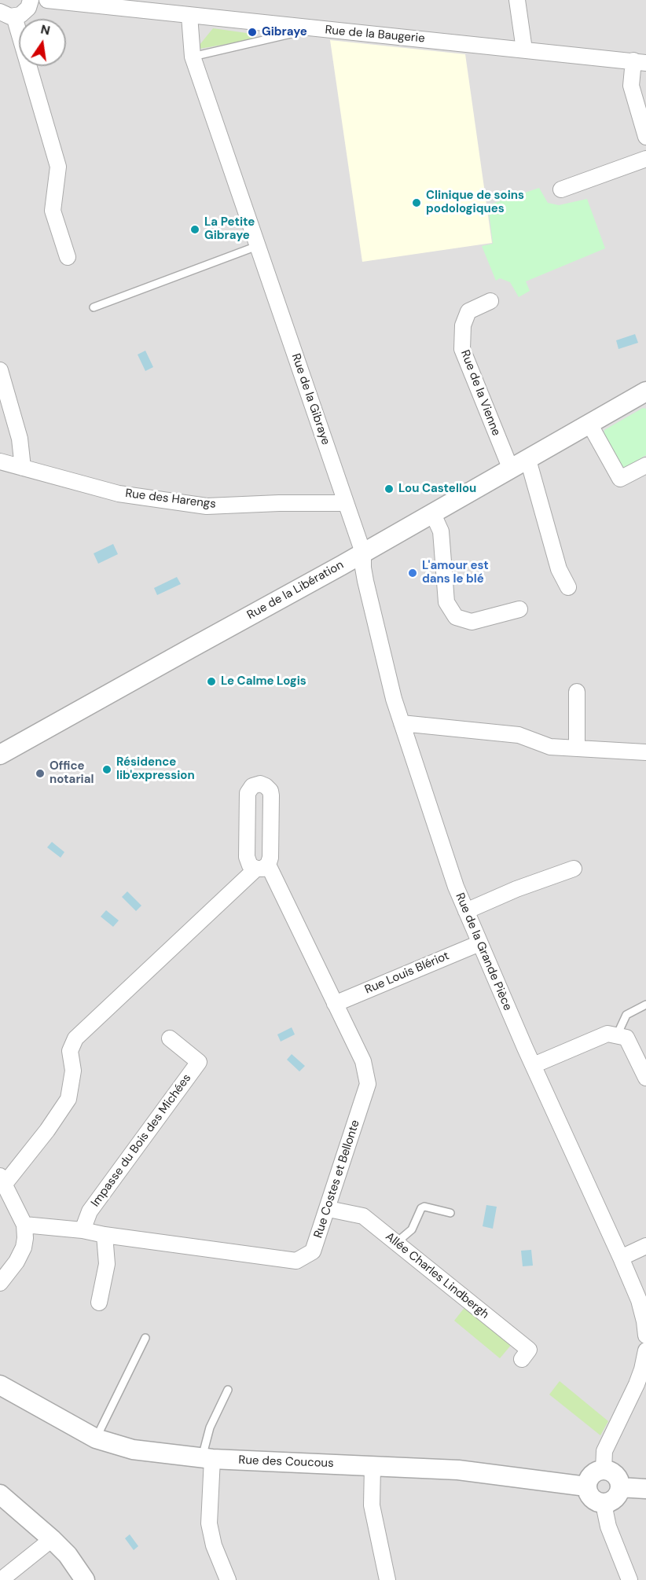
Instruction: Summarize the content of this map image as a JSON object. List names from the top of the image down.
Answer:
{
  "streets": {
    "street": [
      "Rue de la Baugerie",
      "Rue de la Vienne",
      "Rue de la Gibraye",
      "Rue des Harengs",
      "Rue de la Libération",
      "Rue de la Grande Pièce",
      "Rue Louis Blériot",
      "Impasse du Bois des Michées",
      "Rue Costes et Bellonte",
      "Allée Charles Lindbergh",
      "Rue des Coucous"
    ]
  },
  "crossings": [
    ["Rue de la Baugerie", "Rue de la Gibraye"],
    ["Rue de la Vienne", "Rue de la Libération"],
    ["Rue de la Gibraye", "Rue des Harengs"],
    ["Rue de la Gibraye", "Rue de la Libération"],
    ["Rue de la Gibraye", "Rue de la Grande Pièce"],
    ["Rue de la Libération", "Rue de la Grande Pièce"],
    ["Rue de la Grande Pièce", "Rue Louis Blériot"],
    ["Rue Louis Blériot", "Rue Costes et Bellonte"],
    ["Impasse du Bois des Michées", "Rue Costes et Bellonte"],
    ["Rue Costes et Bellonte", "Allée Charles Lindbergh"]
  ],
  "places": [
    "Gibraye",
    "Clinique de soins podologiques",
    "La Petite Gibraye",
    "Lou Castellou",
    "L'amour est dans le blé",
    "Le Calme Logis",
    "Résidence lib'expression",
    "Office notarial"
  ],
  "north": "top"
}
